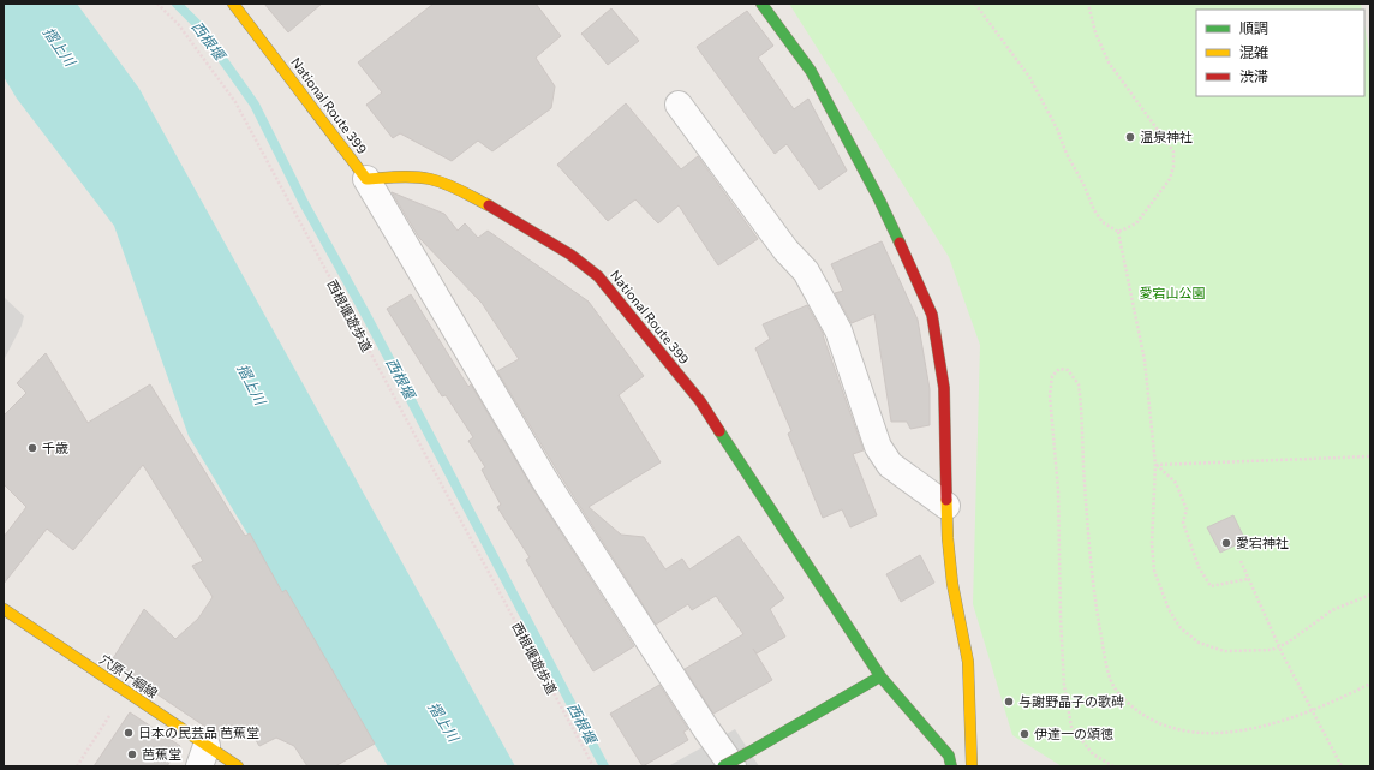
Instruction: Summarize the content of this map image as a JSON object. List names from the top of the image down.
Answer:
{
  "streets": {
    "main road": ["National Route 399", "穴原十綱線"],
    "path": ["西根堰遊歩道"]
  },
  "water": ["西根堰", "摺上川"],
  "parks": ["愛宕山公園"],
  "places": [
    "温泉神社",
    "千歳",
    "愛宕神社",
    "与謝野晶子の歌碑",
    "日本の民芸品 芭蕉堂",
    "伊達一の頌徳",
    "芭蕉堂"
  ],
  "legend": ["順調", "混雑", "渋滞"]
}
